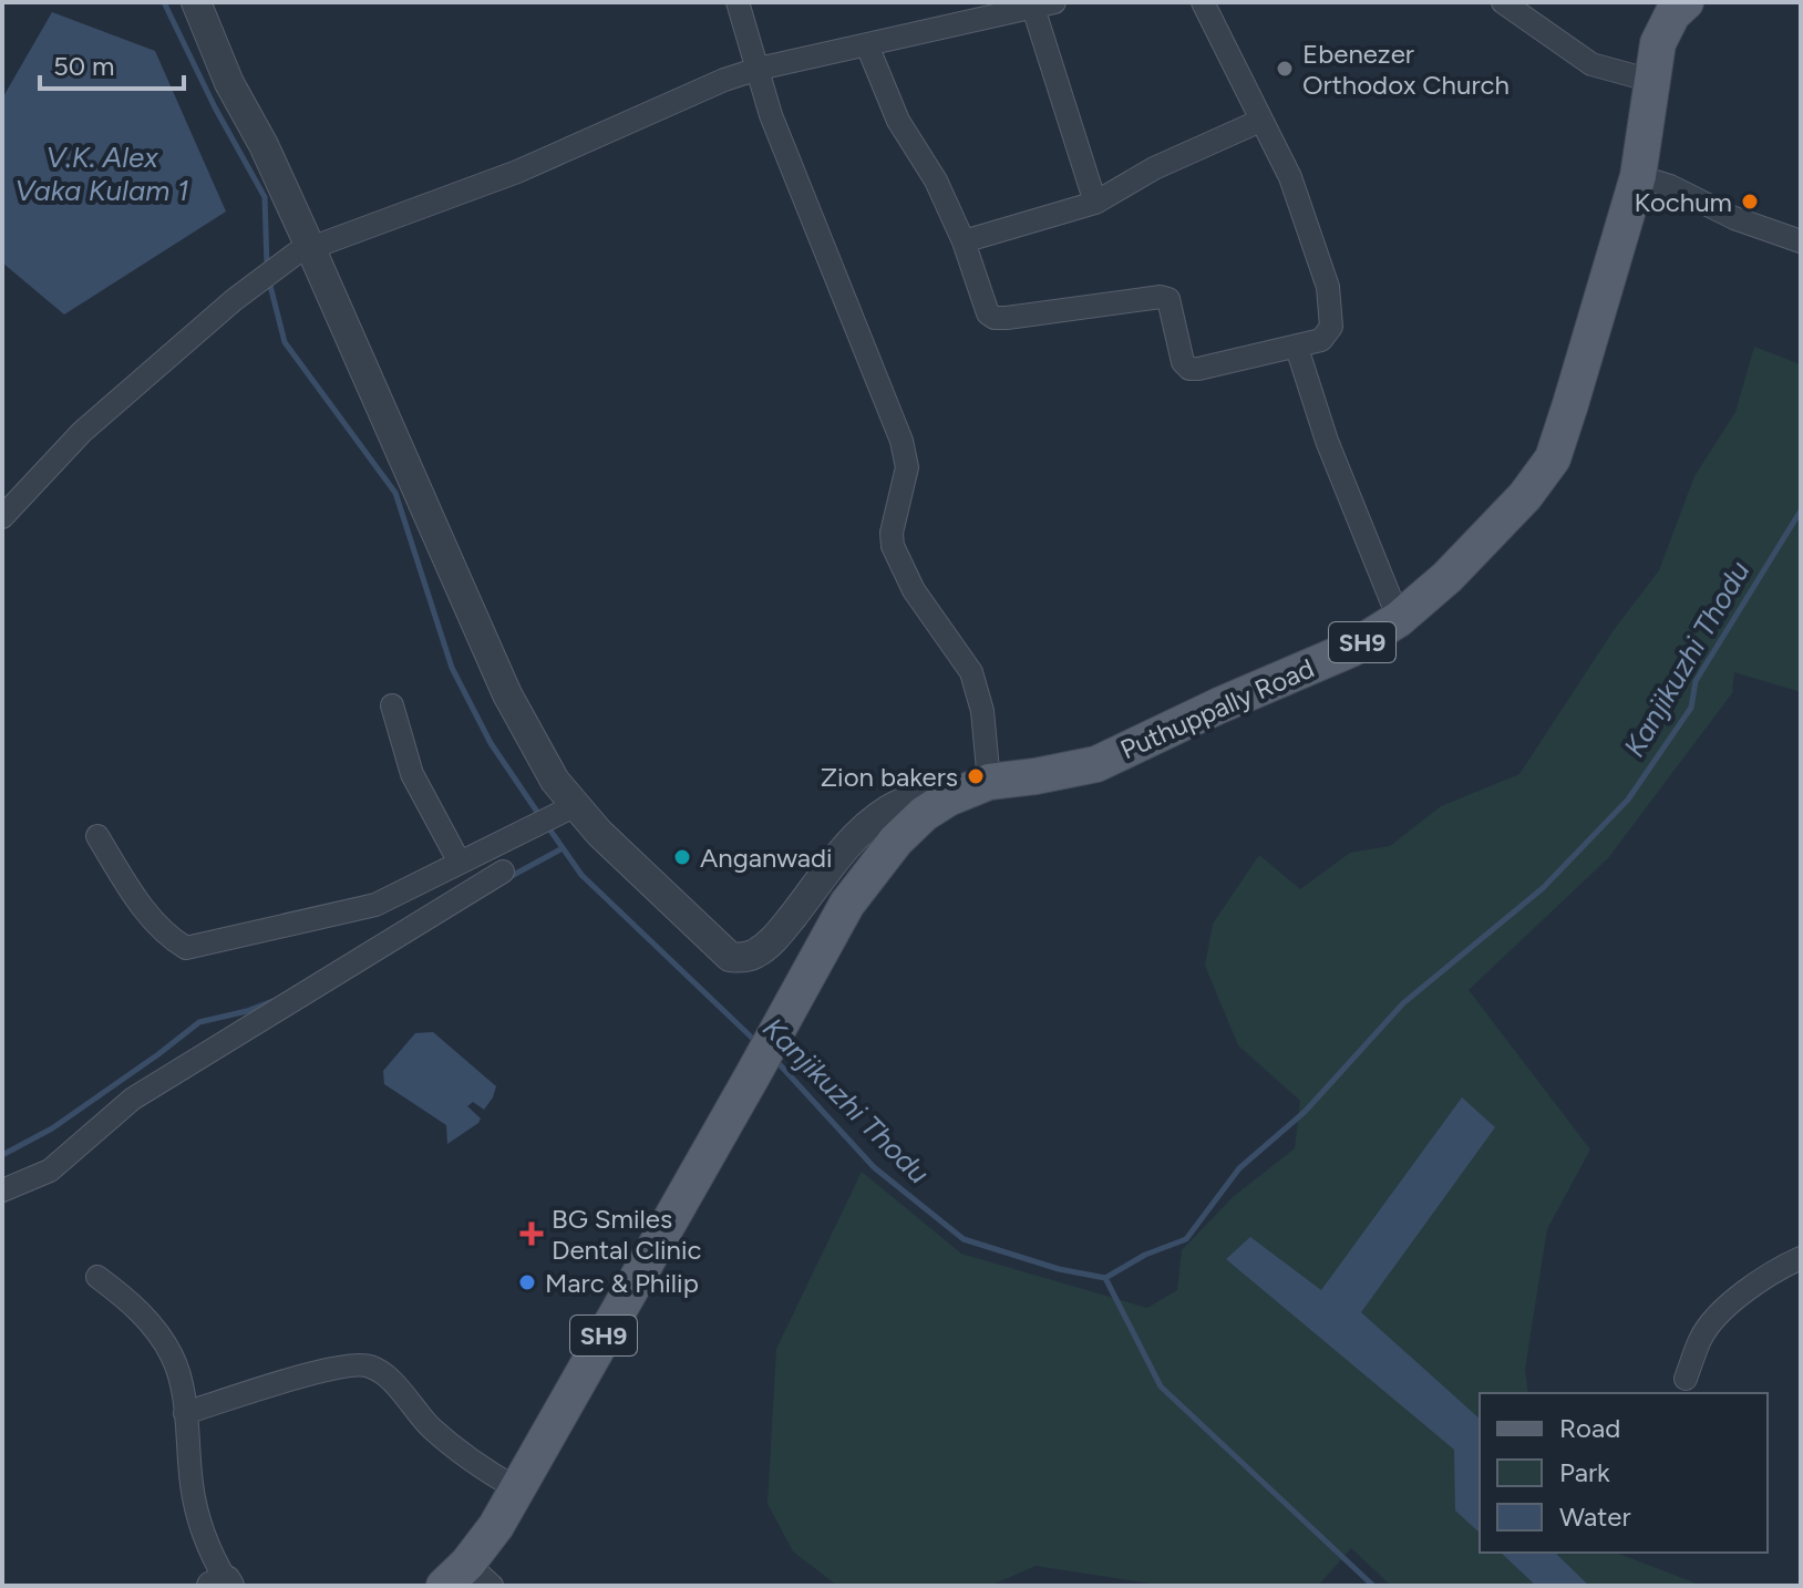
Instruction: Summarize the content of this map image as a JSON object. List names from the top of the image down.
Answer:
{
  "streets": {
    "main road": ["SH9", "Puthuppally Road"]
  },
  "crossings": [
    ["SH9", "Puthuppally Road"]
  ],
  "water": ["V.K. Alex Vaka Kulam 1", "Kanjikuzhi Thodu"],
  "places": {
    "other": [
      "Ebenezer Orthodox Church",
      "Kochum",
      "Zion bakers",
      "Anganwadi",
      "Marc & Philip"
    ],
    "health": ["BG Smiles Dental Clinic"]
  },
  "legend": ["Road", "Park", "Water"],
  "scale_bar": "50 m"
}
